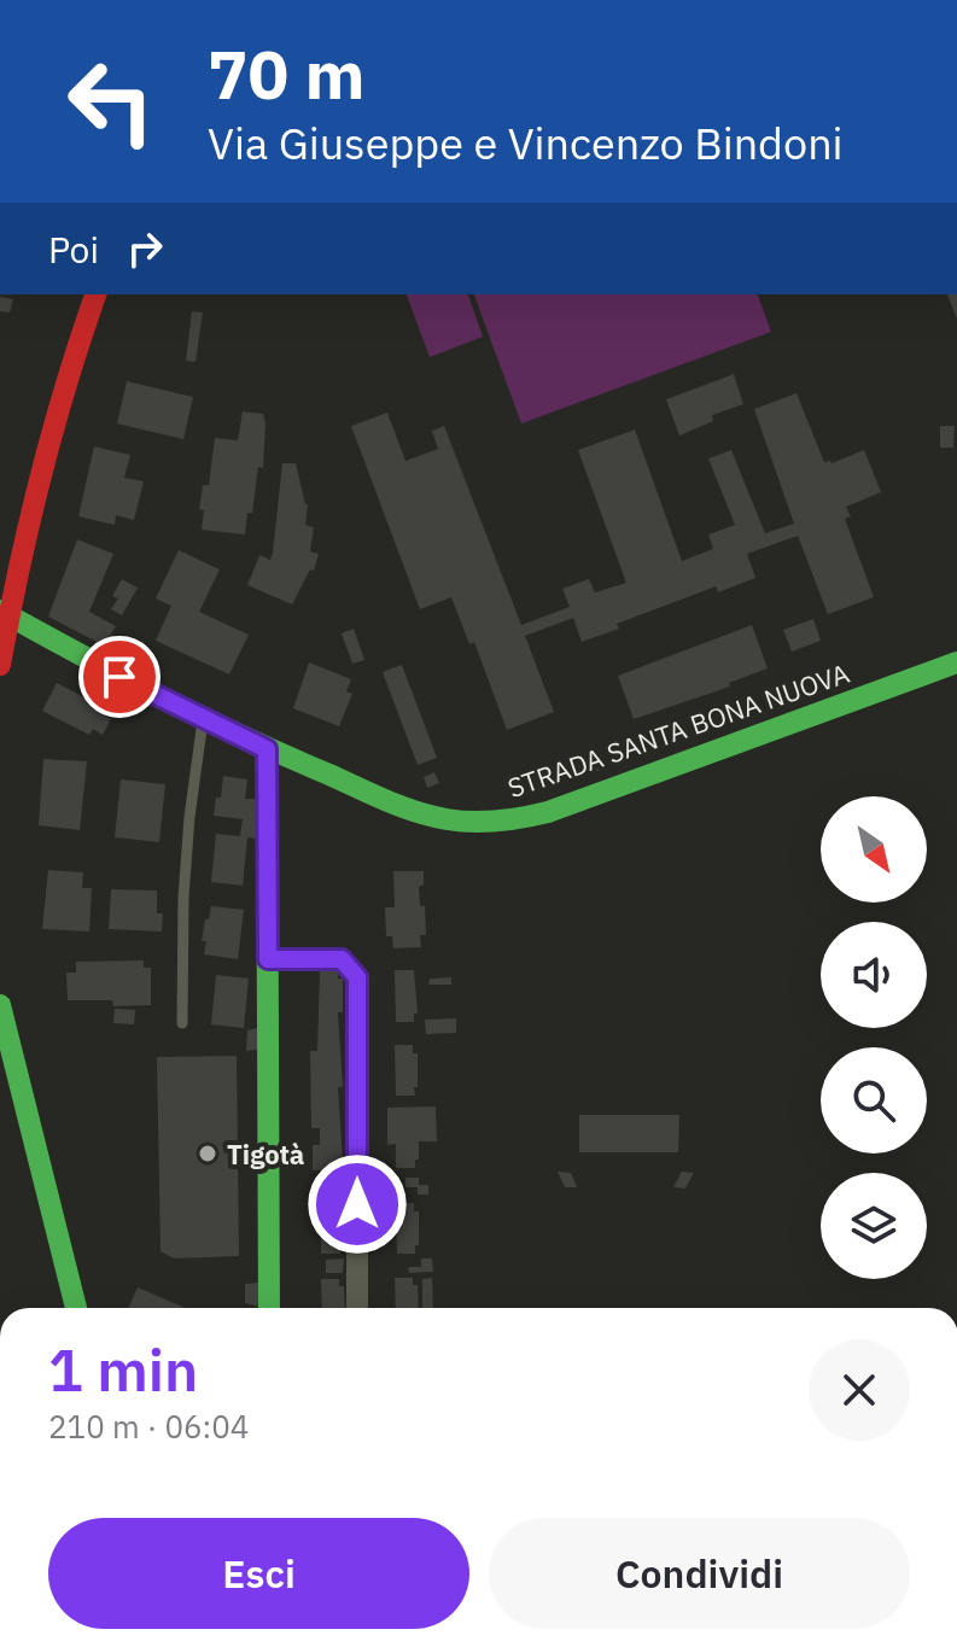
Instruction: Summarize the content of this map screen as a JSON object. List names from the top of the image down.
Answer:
{
  "streets": {
    "street": ["STRADA SANTA BONA NUOVA"]
  },
  "places": ["Tigotà"],
  "north": "bottom right",
  "page": {
    "turn": ["70 m", "Via Giuseppe e Vincenzo Bindoni"],
    "then": "Poi",
    "heading": ["1 min", "210 m · 06:04"],
    "buttons": ["Esci", "Condividi"]
  }
}
